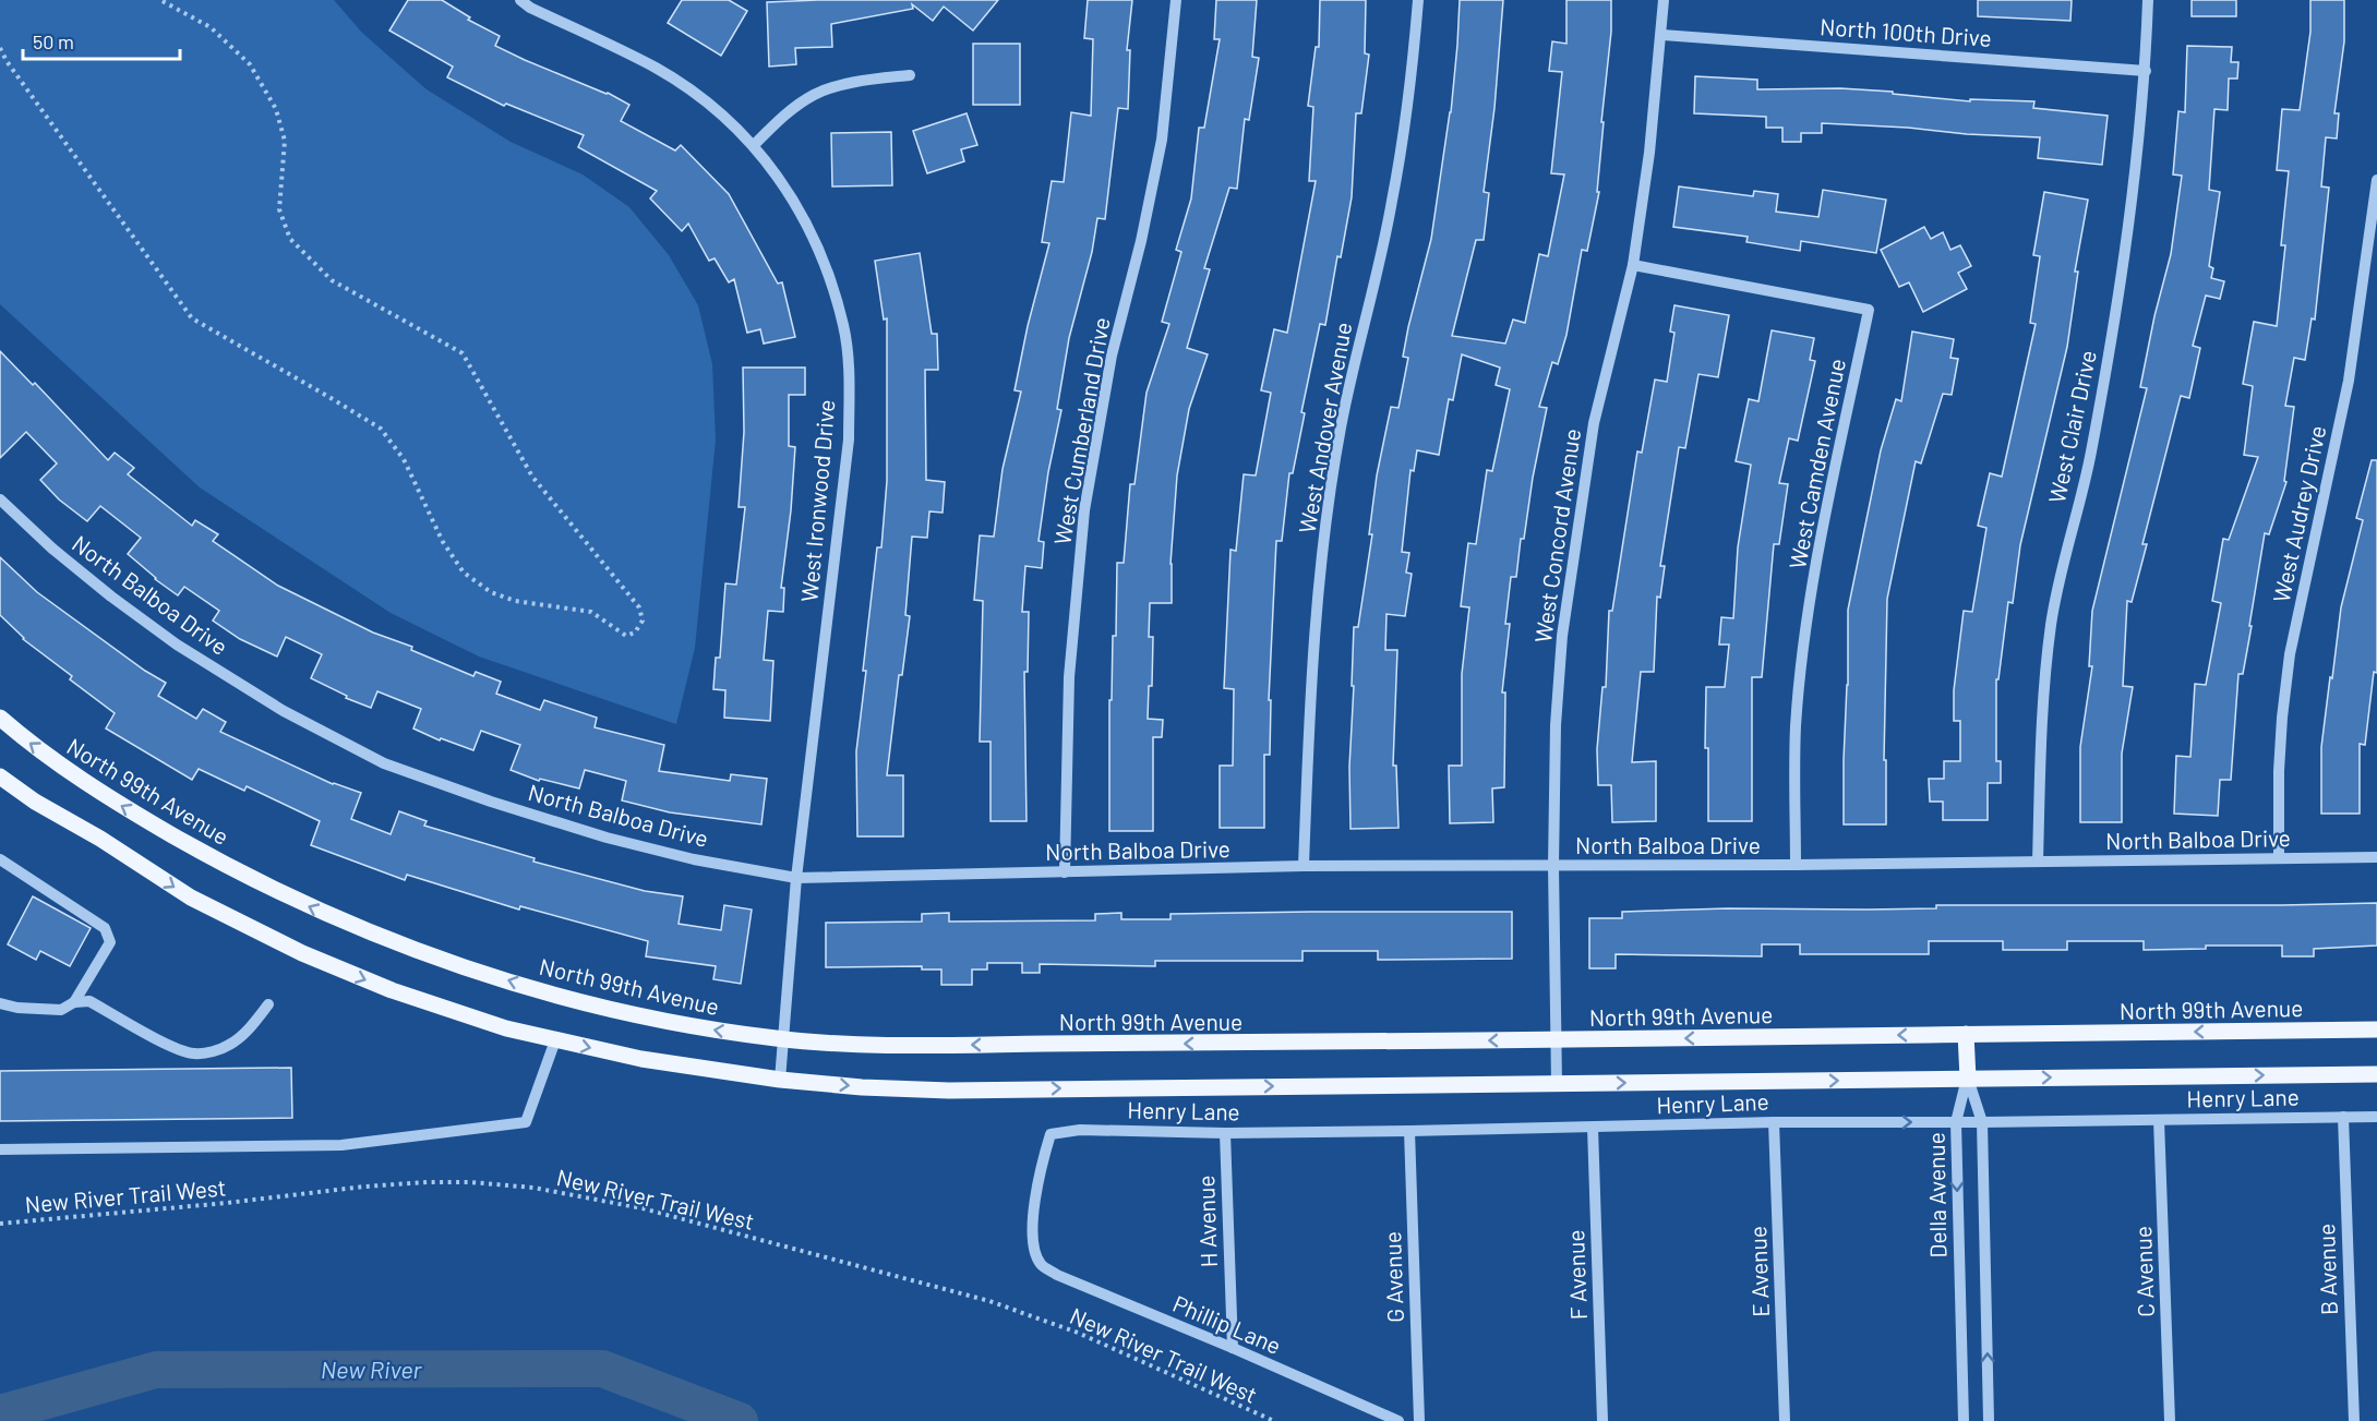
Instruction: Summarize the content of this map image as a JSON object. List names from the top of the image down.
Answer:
{
  "streets": {
    "main road": ["North 99th Avenue"],
    "street": [
      "North 100th Drive",
      "West Clair Drive",
      "West Andover Avenue",
      "West Cumberland Drive",
      "West Camden Avenue",
      "West Ironwood Drive",
      "West Audrey Drive",
      "West Concord Avenue",
      "North Balboa Drive",
      "Henry Lane",
      "Della Avenue",
      "H Avenue",
      "B Avenue",
      "E Avenue",
      "C Avenue",
      "F Avenue",
      "G Avenue",
      "Phillip Lane"
    ],
    "path": ["New River Trail West"]
  },
  "crossings": [
    ["North 100th Drive", "West Clair Drive"],
    ["North 100th Drive", "West Concord Avenue"],
    ["West Clair Drive", "North Balboa Drive"],
    ["West Andover Avenue", "North Balboa Drive"],
    ["West Cumberland Drive", "North Balboa Drive"],
    ["West Camden Avenue", "West Concord Avenue"],
    ["West Camden Avenue", "North Balboa Drive"],
    ["West Ironwood Drive", "North Balboa Drive"],
    ["West Ironwood Drive", "North 99th Avenue"],
    ["West Audrey Drive", "North Balboa Drive"],
    ["West Concord Avenue", "North Balboa Drive"],
    ["West Concord Avenue", "North 99th Avenue"],
    ["Henry Lane", "Della Avenue"],
    ["Henry Lane", "H Avenue"],
    ["Henry Lane", "B Avenue"],
    ["Henry Lane", "E Avenue"],
    ["Henry Lane", "C Avenue"],
    ["Henry Lane", "F Avenue"],
    ["Henry Lane", "G Avenue"],
    ["Henry Lane", "Phillip Lane"],
    ["H Avenue", "Phillip Lane"]
  ],
  "water": ["New River"],
  "scale_bar": "50 m"
}
